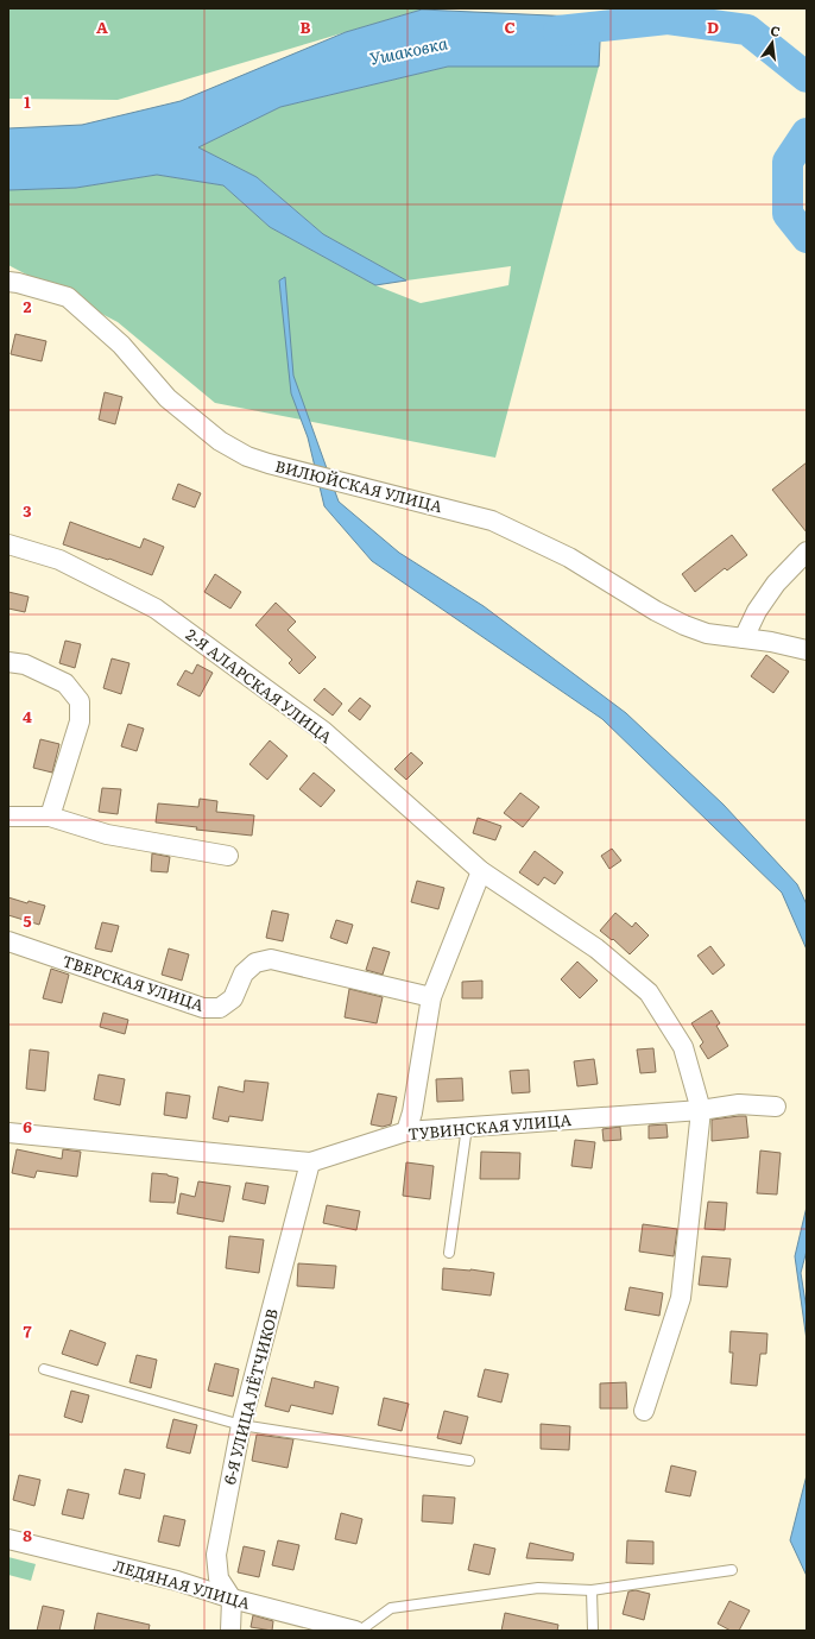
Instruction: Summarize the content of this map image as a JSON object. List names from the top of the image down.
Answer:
{
  "streets": {
    "street": [
      "ВИЛЮЙСКАЯ УЛИЦА",
      "2-Я АЛАРСКАЯ УЛИЦА",
      "ТВЕРСКАЯ УЛИЦА",
      "ТУВИНСКАЯ УЛИЦА",
      "6-Я УЛИЦА ЛЁТЧИКОВ",
      "ЛЕДЯНАЯ УЛИЦА"
    ]
  },
  "crossings": [
    ["2-Я АЛАРСКАЯ УЛИЦА", "ТУВИНСКАЯ УЛИЦА"],
    ["ТУВИНСКАЯ УЛИЦА", "6-Я УЛИЦА ЛЁТЧИКОВ"],
    ["6-Я УЛИЦА ЛЁТЧИКОВ", "ЛЕДЯНАЯ УЛИЦА"]
  ],
  "water": ["Ушаковка"],
  "north": "top",
  "grid": {
    "columns": [
      "A",
      "B",
      "C",
      "D"
    ],
    "rows": [
      "1",
      "2",
      "3",
      "4",
      "5",
      "6",
      "7",
      "8"
    ]
  }
}
